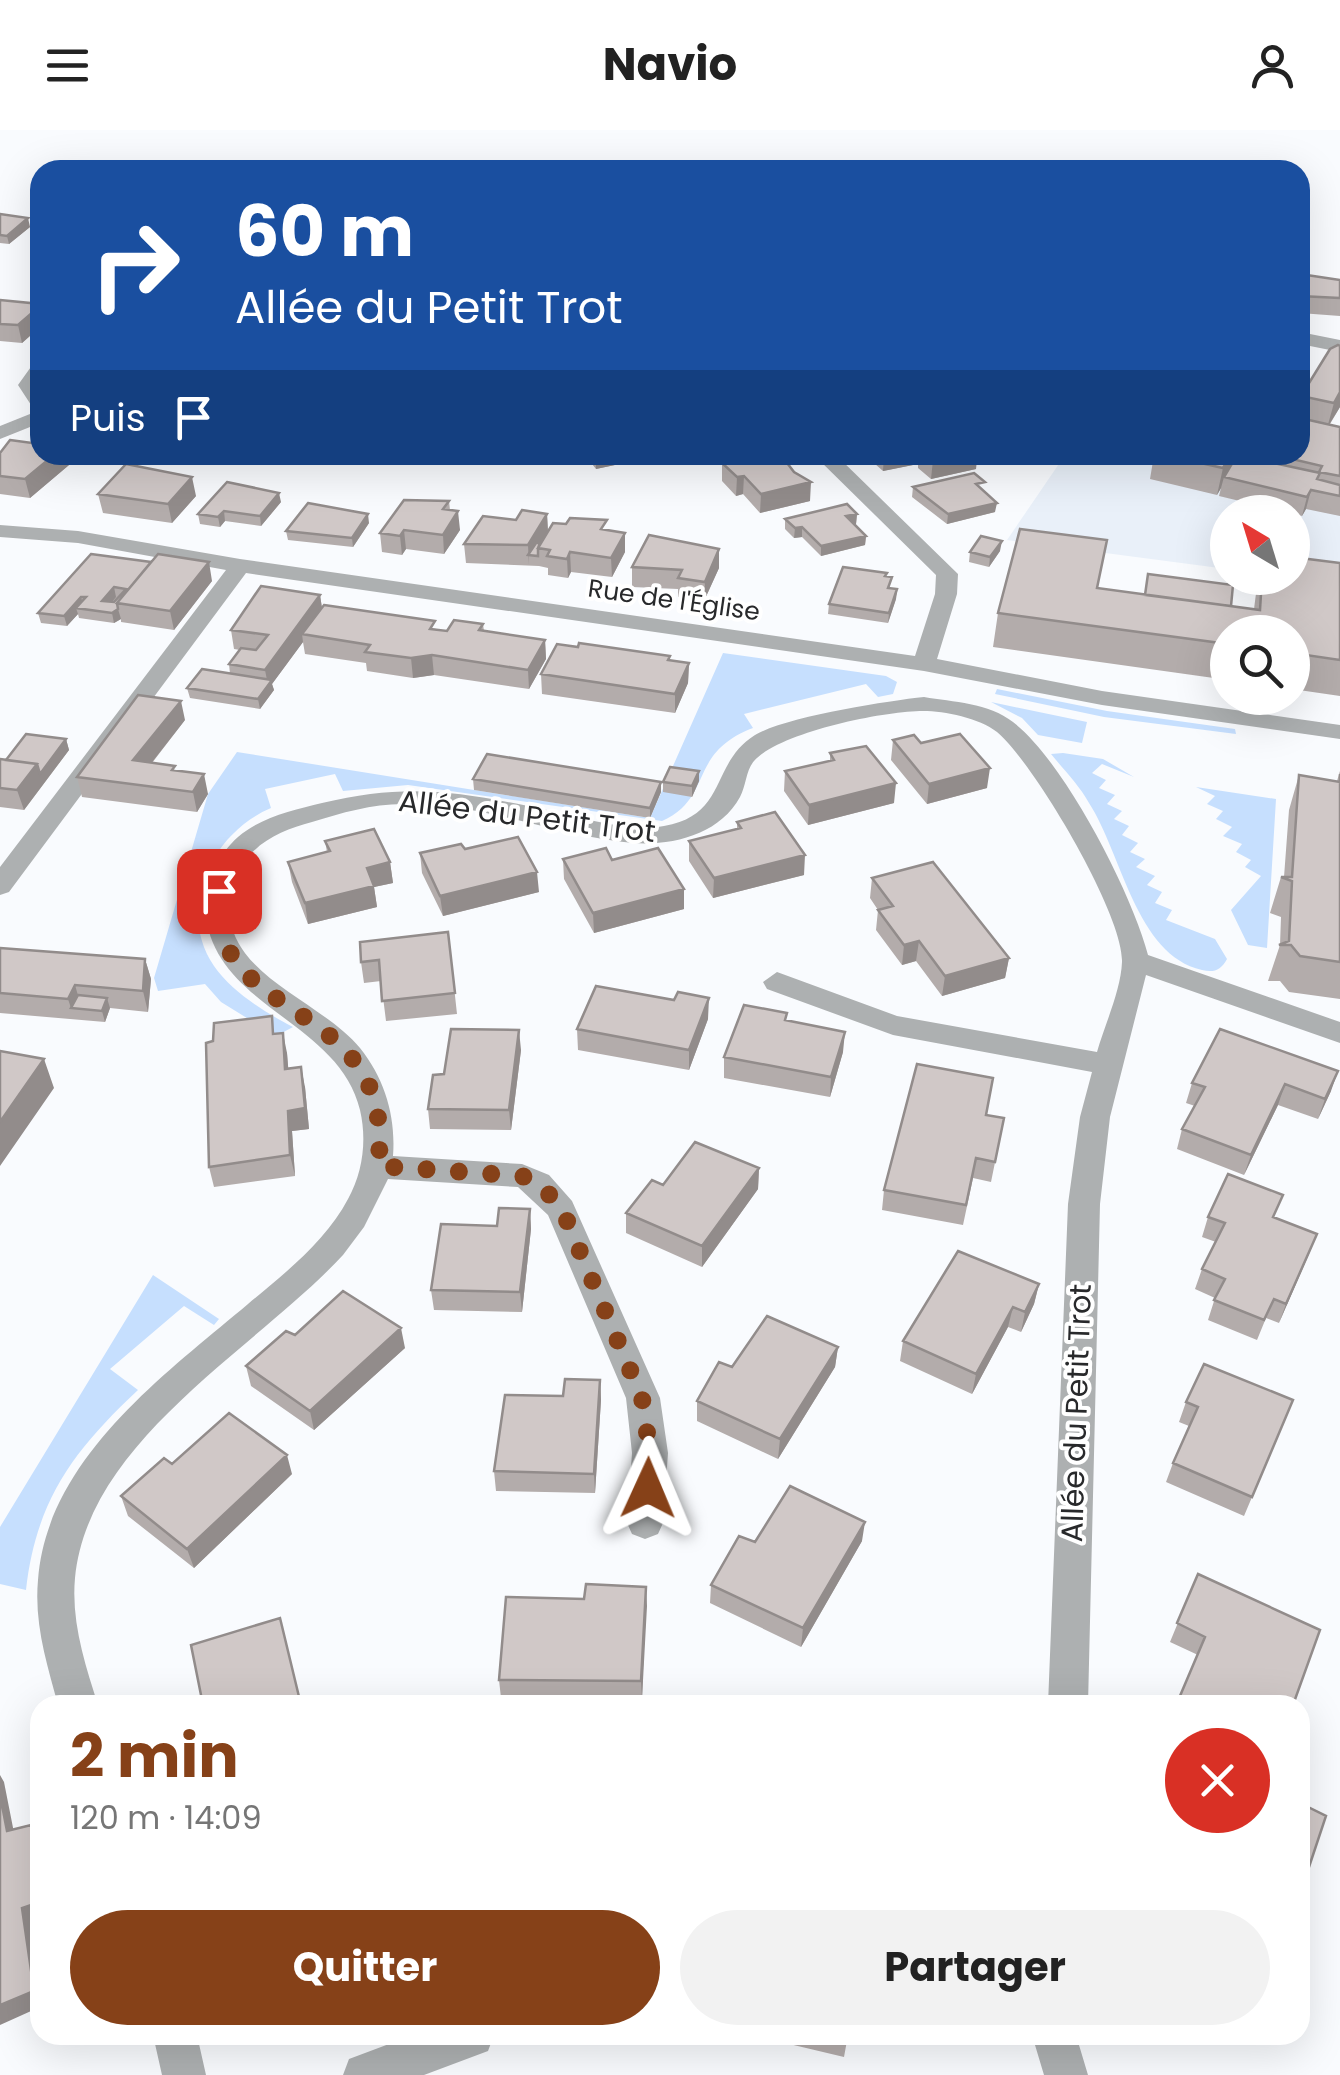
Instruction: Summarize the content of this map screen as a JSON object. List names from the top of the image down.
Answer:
{
  "streets": {
    "street": ["Rue de l'Église", "Allée du Petit Trot"]
  },
  "north": "top left",
  "page": {
    "header": "Navio",
    "turn": ["60 m", "Allée du Petit Trot"],
    "then": "Puis",
    "heading": ["2 min", "120 m · 14:09"],
    "buttons": ["Quitter", "Partager"]
  }
}
